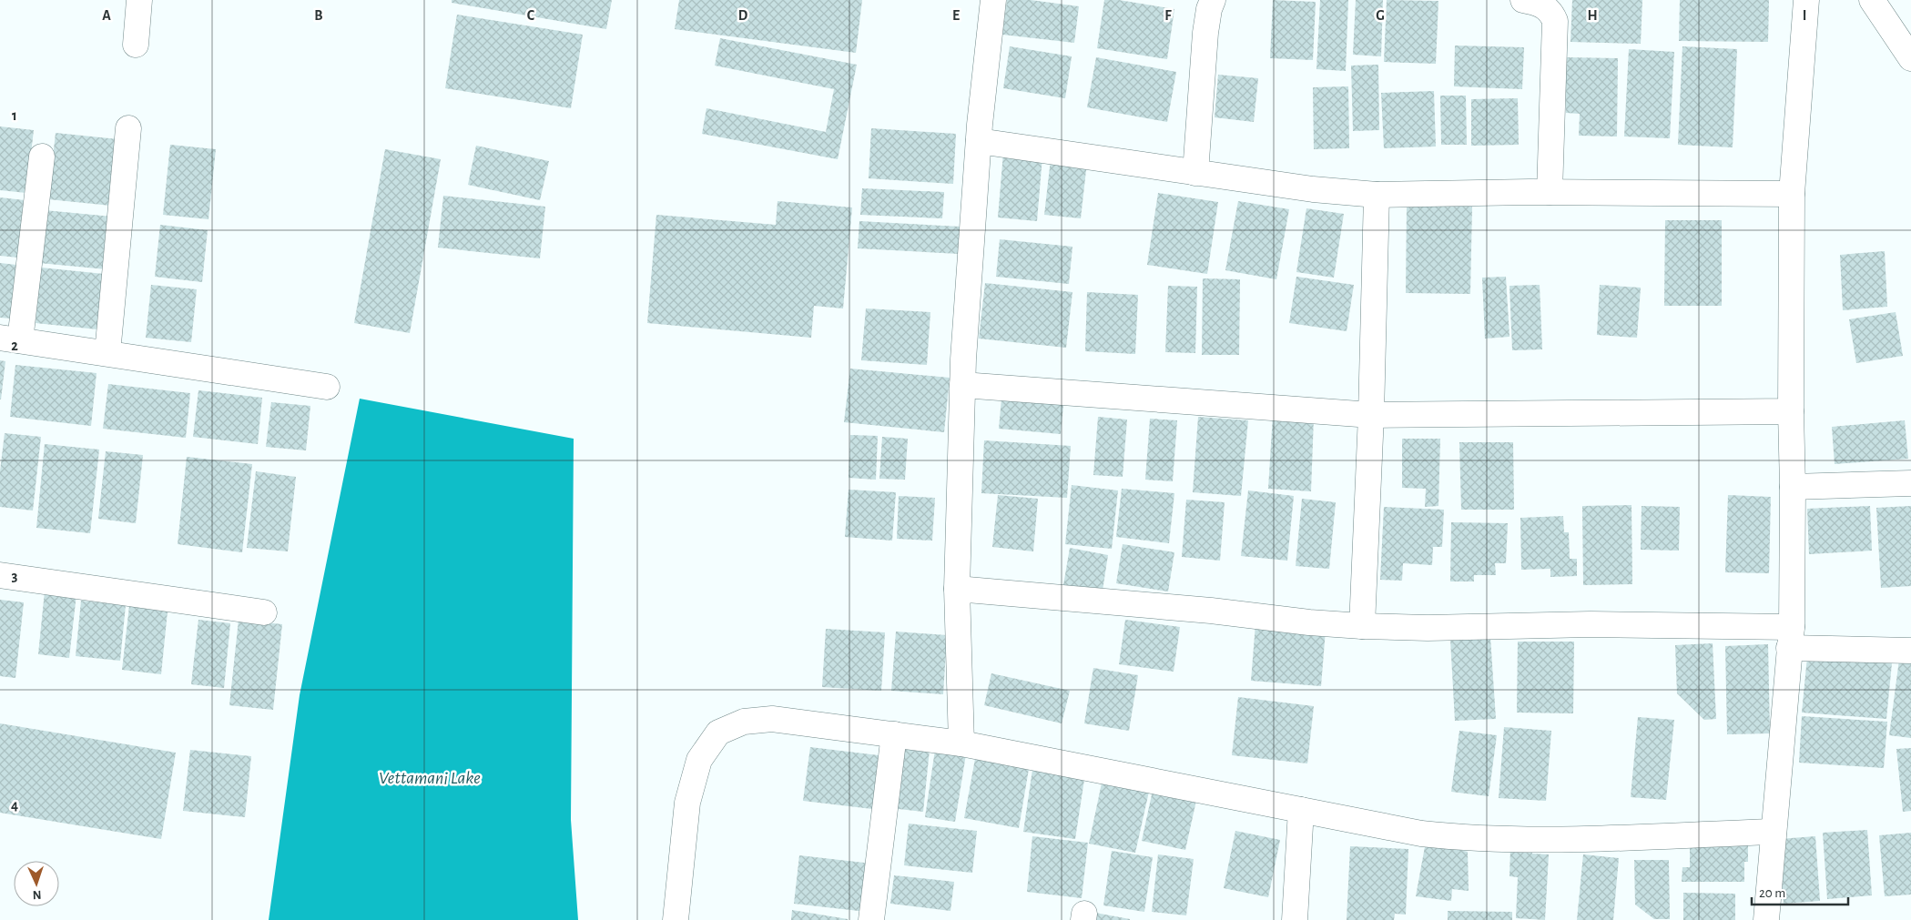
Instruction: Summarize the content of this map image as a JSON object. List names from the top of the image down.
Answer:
{
  "water": ["Vettamani Lake"],
  "scale_bar": "20 m",
  "north": "bottom",
  "grid": {
    "columns": [
      "A",
      "B",
      "C",
      "D",
      "E",
      "F",
      "G",
      "H",
      "I"
    ],
    "rows": [
      "1",
      "2",
      "3",
      "4"
    ]
  }
}
